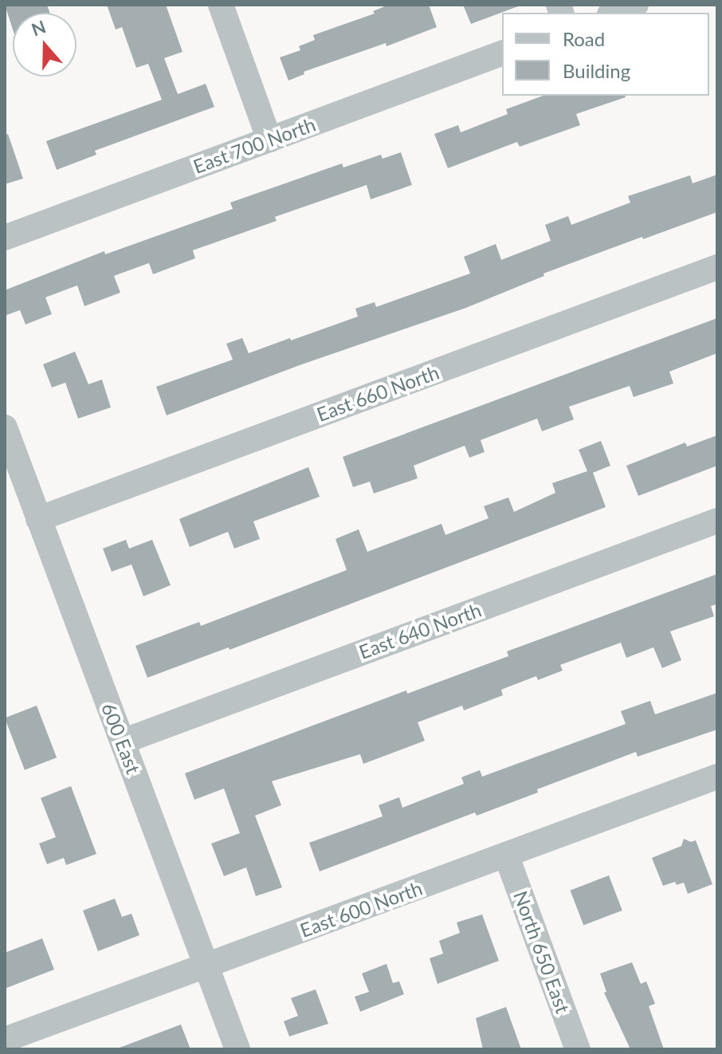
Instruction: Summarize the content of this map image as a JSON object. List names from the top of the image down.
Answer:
{
  "streets": {
    "street": [
      "East 700 North",
      "East 660 North",
      "East 640 North",
      "600 East",
      "East 600 North",
      "North 650 East"
    ]
  },
  "crossings": [
    ["East 660 North", "600 East"],
    ["East 640 North", "600 East"],
    ["600 East", "East 600 North"],
    ["East 600 North", "North 650 East"]
  ],
  "legend": ["Road", "Building"],
  "north": "top"
}
